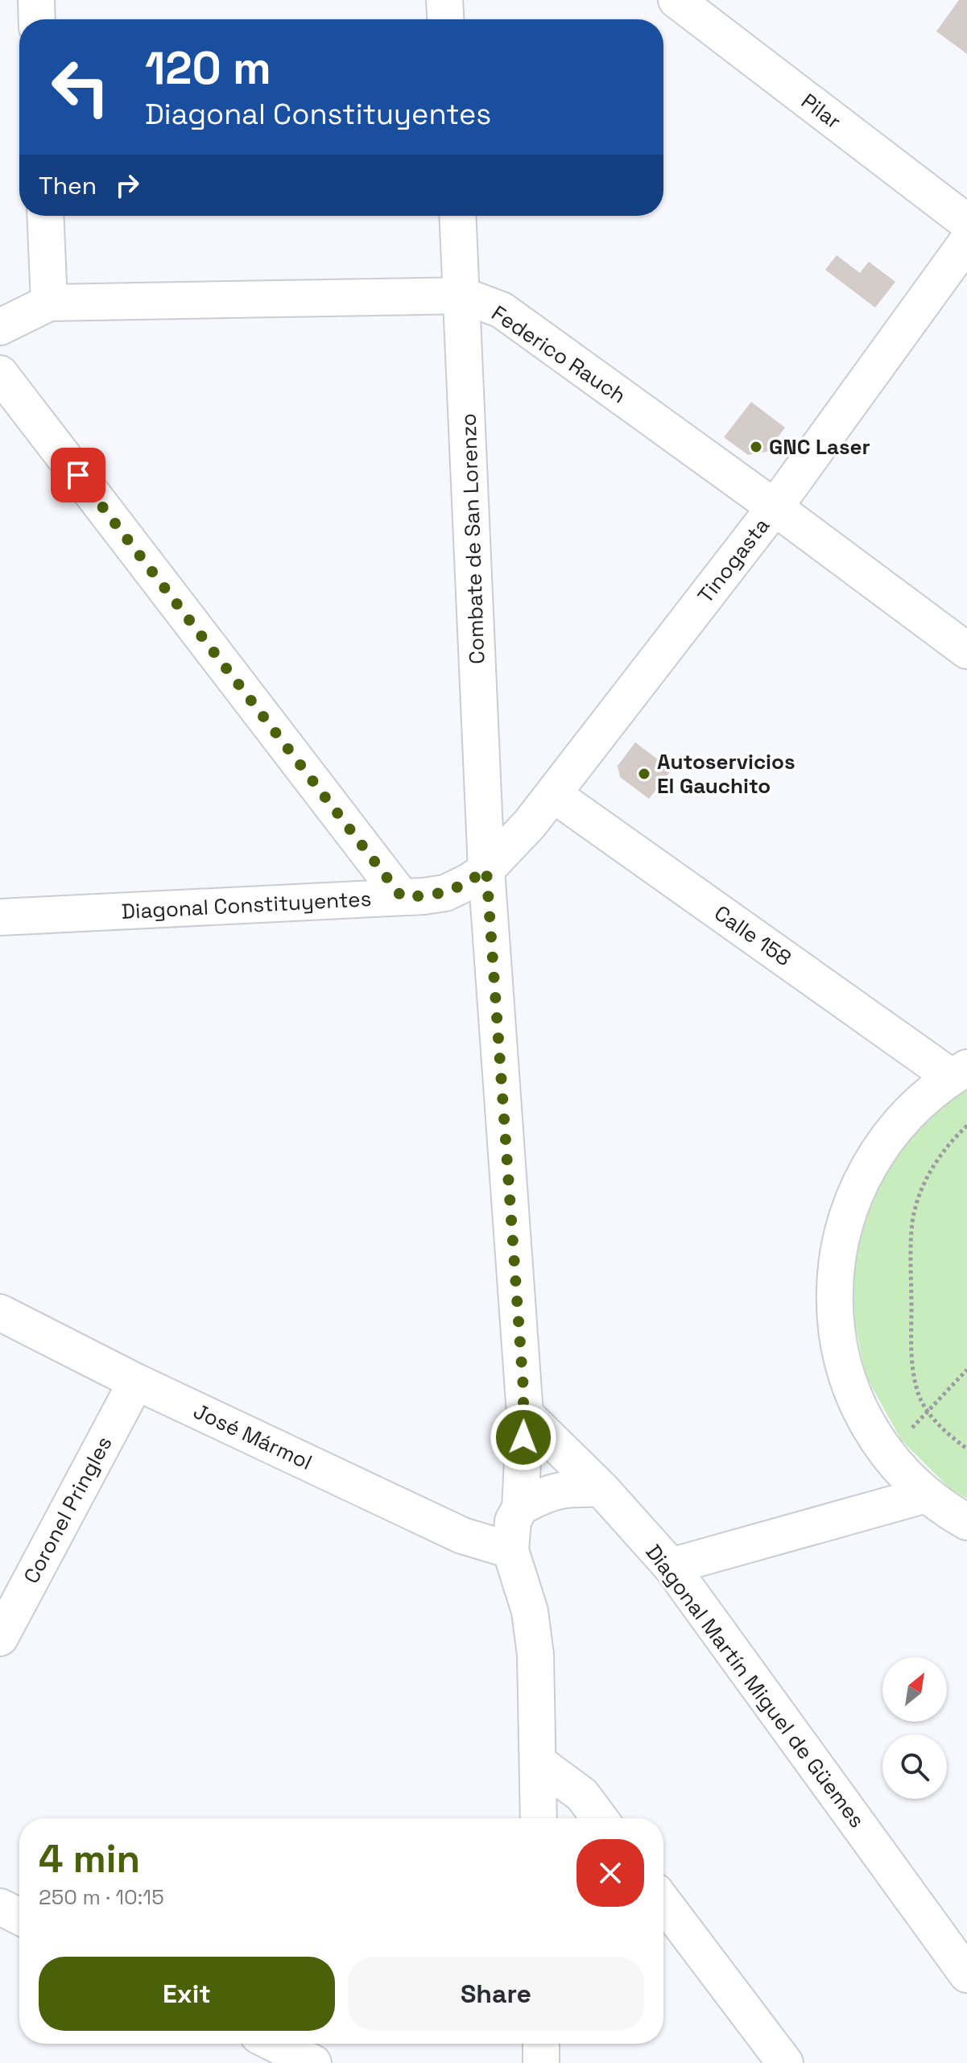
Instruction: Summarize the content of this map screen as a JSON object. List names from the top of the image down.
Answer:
{
  "streets": {
    "street": [
      "Pilar",
      "Federico Rauch",
      "Combate de San Lorenzo",
      "Tinogasta",
      "Diagonal Constituyentes",
      "Calle 158",
      "José Mármol",
      "Coronel Pringles",
      "Diagonal Martín Miguel de Güemes"
    ]
  },
  "crossings": [
    ["Federico Rauch", "Combate de San Lorenzo"],
    ["Federico Rauch", "Tinogasta"],
    ["Combate de San Lorenzo", "Tinogasta"],
    ["Combate de San Lorenzo", "Diagonal Constituyentes"],
    ["Combate de San Lorenzo", "José Mármol"],
    ["Combate de San Lorenzo", "Diagonal Martín Miguel de Güemes"],
    ["Tinogasta", "Diagonal Constituyentes"],
    ["Tinogasta", "Calle 158"],
    ["José Mármol", "Coronel Pringles"]
  ],
  "places": ["GNC Laser", "Autoservicios El Gauchito"],
  "north": "top right",
  "page": {
    "turn": ["120 m", "Diagonal Constituyentes"],
    "then": "Then",
    "heading": ["4 min", "250 m · 10:15"],
    "buttons": ["Exit", "Share"]
  }
}
